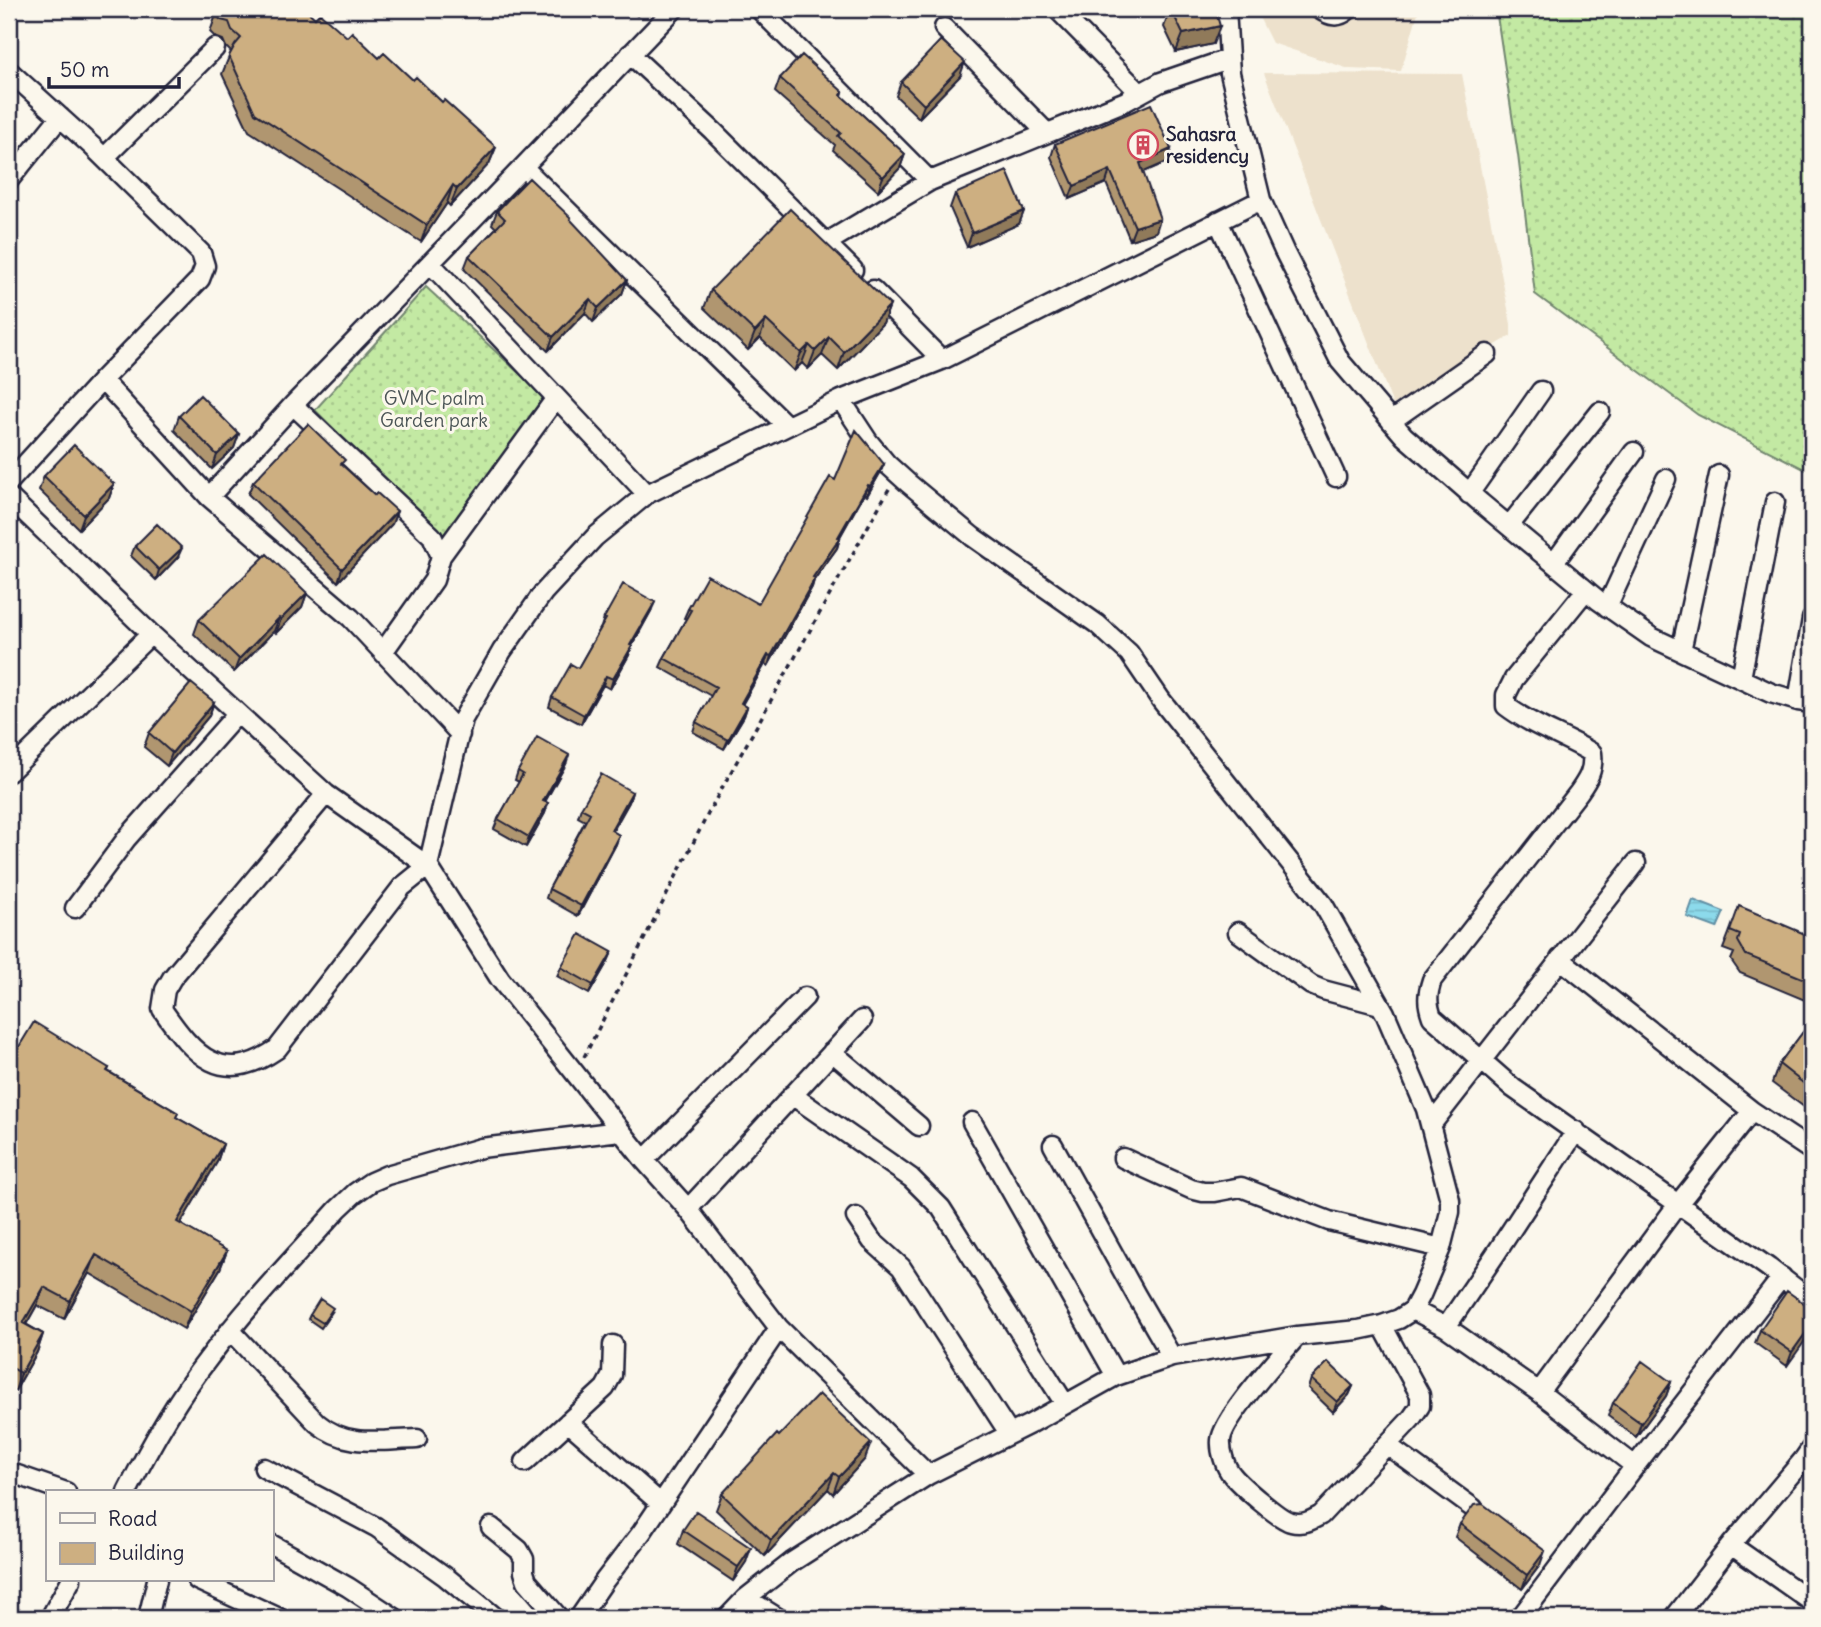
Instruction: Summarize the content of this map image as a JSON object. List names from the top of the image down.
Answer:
{
  "parks": ["GVMC palm Garden park"],
  "places": {
    "building": ["Sahasra residency"]
  },
  "legend": ["Road", "Building"],
  "scale_bar": "50 m"
}
